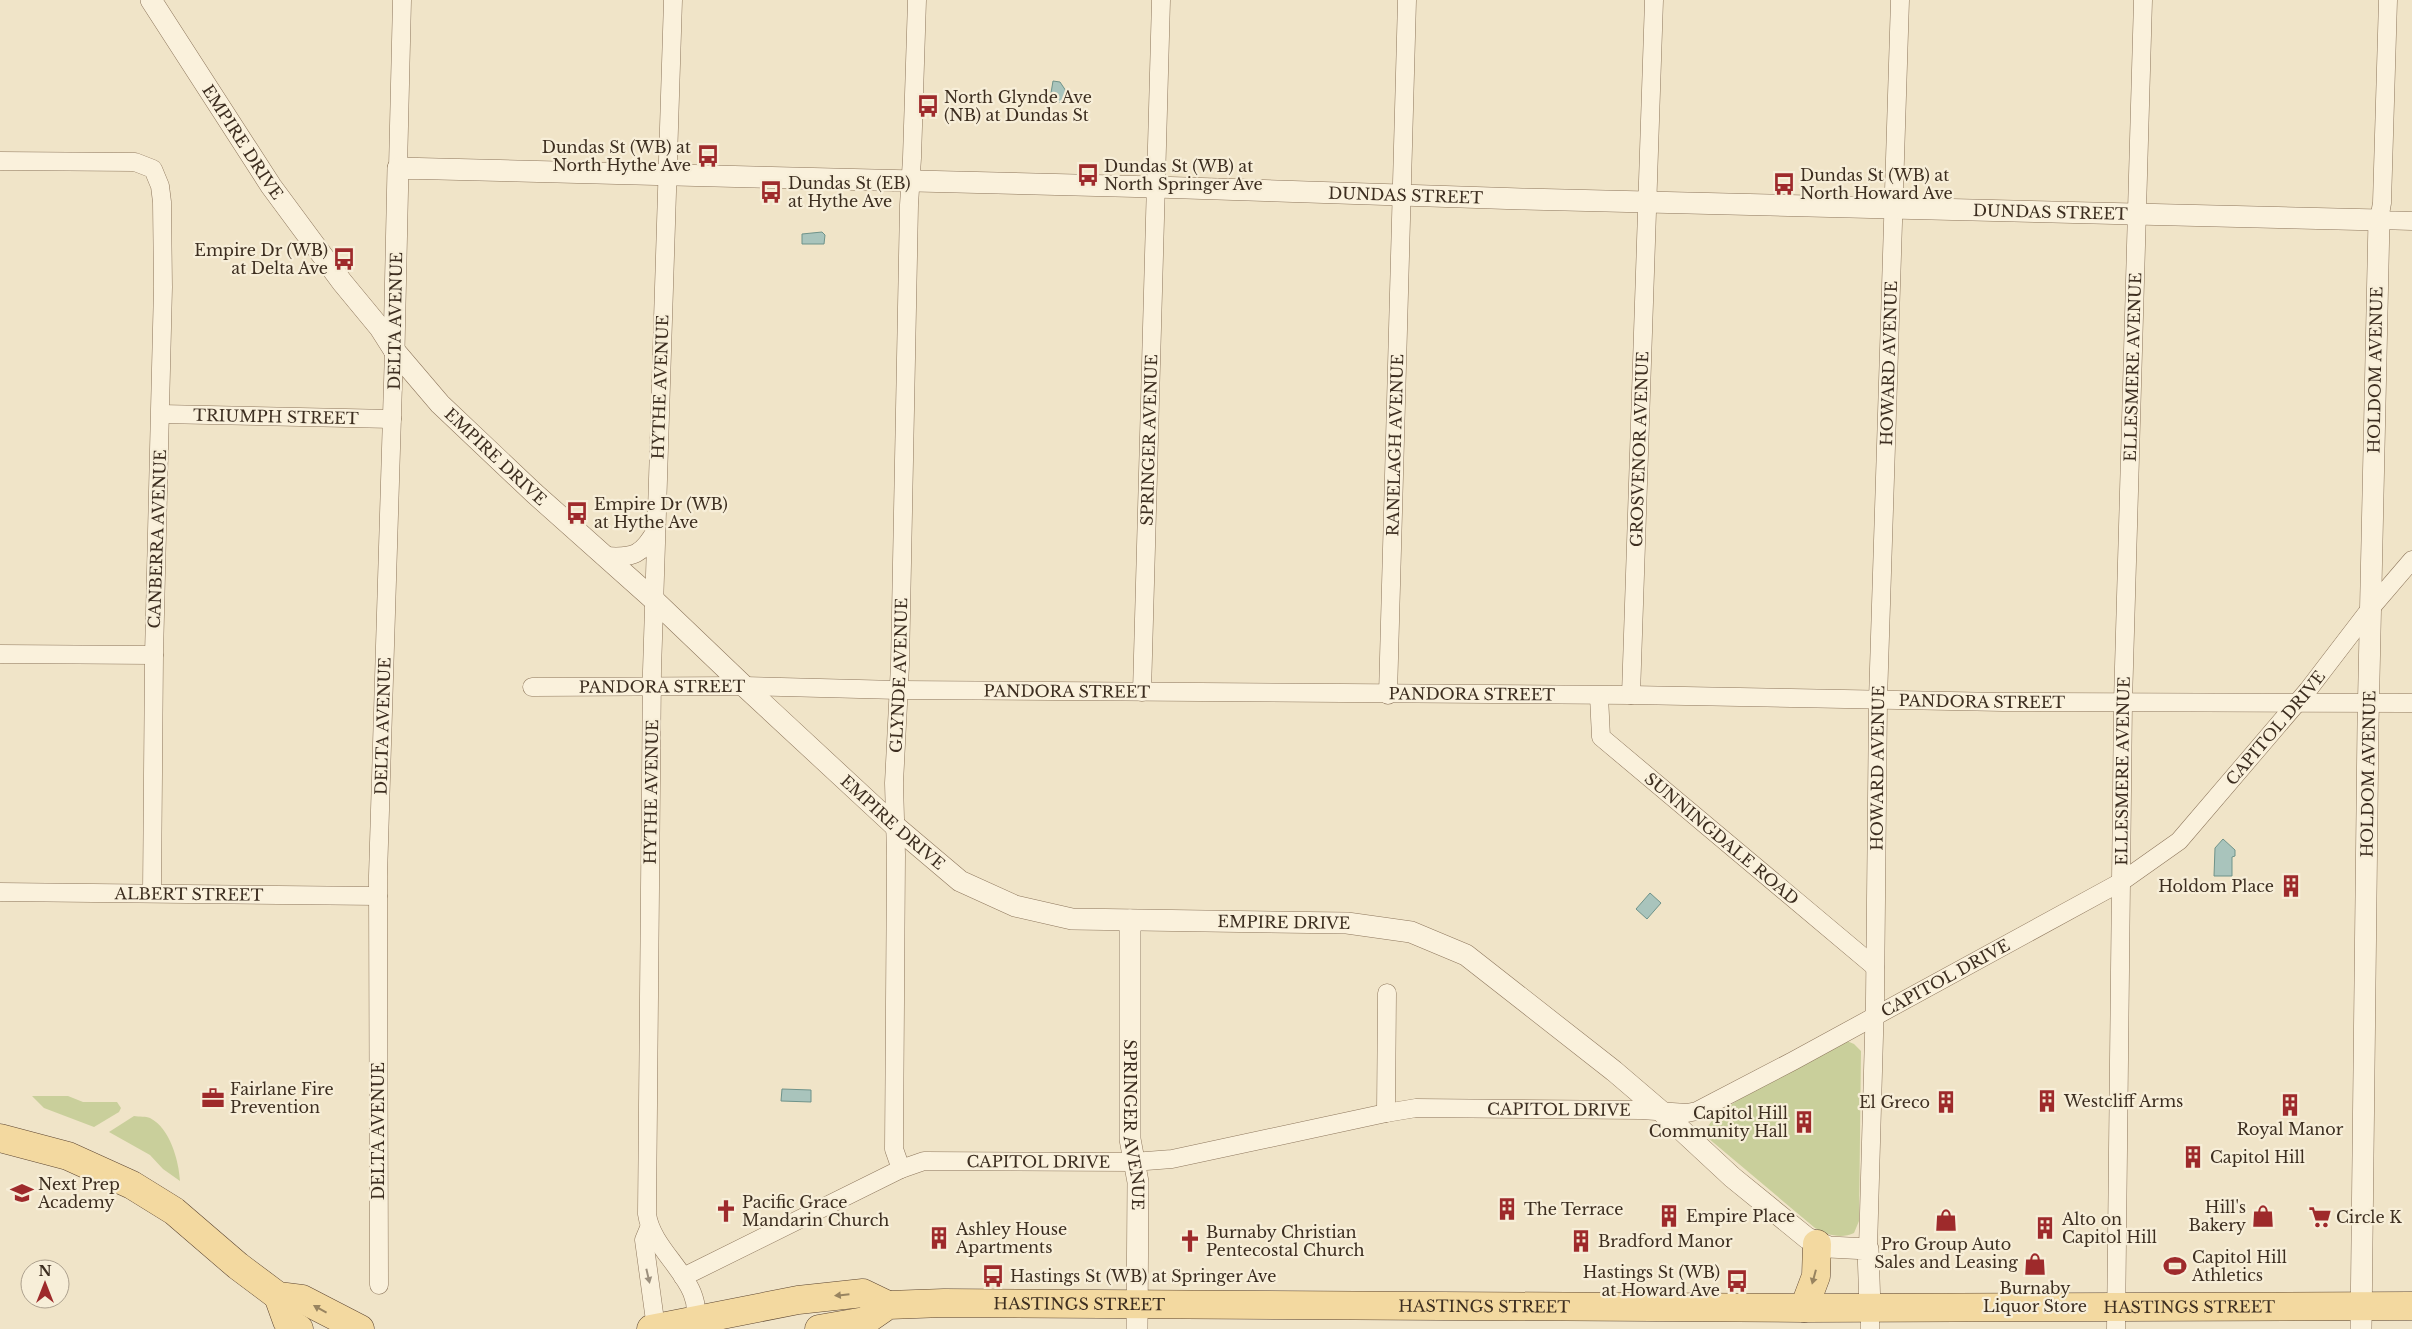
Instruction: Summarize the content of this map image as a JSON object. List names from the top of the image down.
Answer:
{
  "streets": {
    "main road": ["HASTINGS STREET"],
    "street": [
      "EMPIRE DRIVE",
      "DUNDAS STREET",
      "DELTA AVENUE",
      "HOWARD AVENUE",
      "ELLESMERE AVENUE",
      "HOLDOM AVENUE",
      "HYTHE AVENUE",
      "TRIUMPH STREET",
      "SPRINGER AVENUE",
      "RANELAGH AVENUE",
      "GROSVENOR AVENUE",
      "CANBERRA AVENUE",
      "GLYNDE AVENUE",
      "PANDORA STREET",
      "CAPITOL DRIVE",
      "SUNNINGDALE ROAD",
      "ALBERT STREET"
    ]
  },
  "crossings": [
    ["EMPIRE DRIVE", "DELTA AVENUE"],
    ["EMPIRE DRIVE", "HOWARD AVENUE"],
    ["EMPIRE DRIVE", "HYTHE AVENUE"],
    ["EMPIRE DRIVE", "SPRINGER AVENUE"],
    ["EMPIRE DRIVE", "GLYNDE AVENUE"],
    ["EMPIRE DRIVE", "PANDORA STREET"],
    ["EMPIRE DRIVE", "CAPITOL DRIVE"],
    ["DUNDAS STREET", "DELTA AVENUE"],
    ["DUNDAS STREET", "HOWARD AVENUE"],
    ["DUNDAS STREET", "ELLESMERE AVENUE"],
    ["DUNDAS STREET", "HOLDOM AVENUE"],
    ["DUNDAS STREET", "HYTHE AVENUE"],
    ["DUNDAS STREET", "SPRINGER AVENUE"],
    ["DUNDAS STREET", "RANELAGH AVENUE"],
    ["DUNDAS STREET", "GROSVENOR AVENUE"],
    ["DUNDAS STREET", "GLYNDE AVENUE"],
    ["DELTA AVENUE", "TRIUMPH STREET"],
    ["DELTA AVENUE", "ALBERT STREET"],
    ["HOWARD AVENUE", "PANDORA STREET"],
    ["HOWARD AVENUE", "CAPITOL DRIVE"],
    ["HOWARD AVENUE", "SUNNINGDALE ROAD"],
    ["HOWARD AVENUE", "HASTINGS STREET"],
    ["ELLESMERE AVENUE", "PANDORA STREET"],
    ["ELLESMERE AVENUE", "CAPITOL DRIVE"],
    ["ELLESMERE AVENUE", "HASTINGS STREET"],
    ["HOLDOM AVENUE", "PANDORA STREET"],
    ["HOLDOM AVENUE", "CAPITOL DRIVE"],
    ["HOLDOM AVENUE", "HASTINGS STREET"],
    ["HYTHE AVENUE", "PANDORA STREET"],
    ["HYTHE AVENUE", "HASTINGS STREET"],
    ["TRIUMPH STREET", "CANBERRA AVENUE"],
    ["SPRINGER AVENUE", "PANDORA STREET"],
    ["SPRINGER AVENUE", "CAPITOL DRIVE"],
    ["SPRINGER AVENUE", "HASTINGS STREET"],
    ["RANELAGH AVENUE", "PANDORA STREET"],
    ["GROSVENOR AVENUE", "PANDORA STREET"],
    ["CANBERRA AVENUE", "ALBERT STREET"],
    ["GLYNDE AVENUE", "PANDORA STREET"],
    ["GLYNDE AVENUE", "CAPITOL DRIVE"],
    ["PANDORA STREET", "CAPITOL DRIVE"],
    ["PANDORA STREET", "SUNNINGDALE ROAD"]
  ],
  "places": {
    "bus stop": [
      "North Glynde Ave (NB) at Dundas St",
      "Dundas St (WB) at North Hythe Ave",
      "Dundas St (WB) at North Springer Ave",
      "Dundas St (WB) at North Howard Ave",
      "Dundas St (EB) at Hythe Ave",
      "Empire Dr (WB) at Delta Ave",
      "Empire Dr (WB) at Hythe Ave",
      "Hastings St (WB) at Springer Ave",
      "Hastings St (WB) at Howard Ave"
    ],
    "building": [
      "Holdom Place",
      "Westcliff Arms",
      "El Greco",
      "Royal Manor",
      "Capitol Hill Community Hall",
      "Capitol Hill",
      "The Terrace",
      "Empire Place",
      "Alto on Capitol Hill",
      "Ashley House Apartments",
      "Bradford Manor"
    ],
    "office": ["Fairlane Fire Prevention"],
    "school or university": ["Next Prep Academy"],
    "church": ["Pacific Grace Mandarin Church", "Burnaby Christian Pentecostal Church"],
    "shop": ["Hill's Bakery", "Pro Group Auto Sales and Leasing", "Burnaby Liquor Store"],
    "supermarket": ["Circle K"],
    "sports": ["Capitol Hill Athletics"]
  },
  "north": "top"
}
